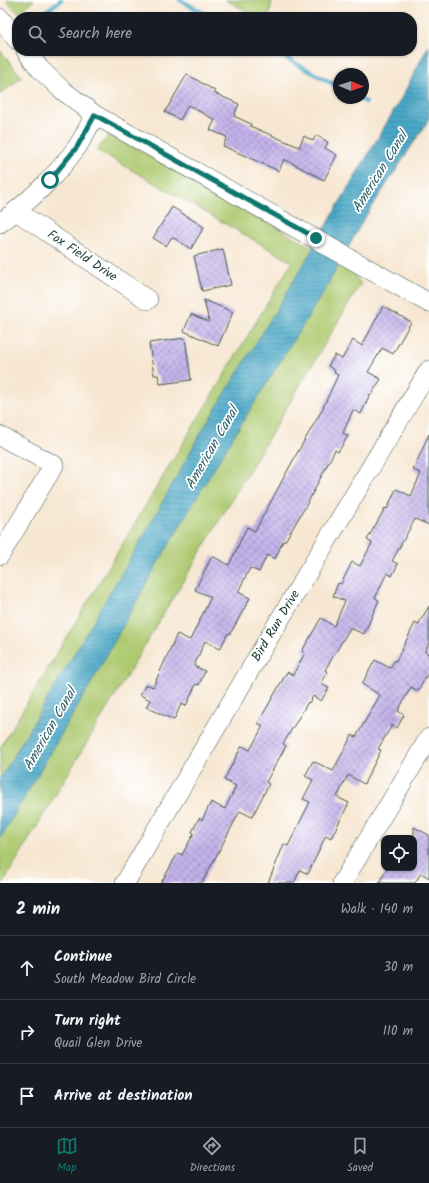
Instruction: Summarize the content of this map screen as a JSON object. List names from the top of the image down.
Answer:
{
  "streets": {
    "street": ["Fox Field Drive", "Bird Run Drive"]
  },
  "water": ["American Canal"],
  "north": "right",
  "page": {
    "search": "Search here",
    "heading": ["2 min", "Walk · 140 m"],
    "list": [
      ["Continue", "South Meadow Bird Circle", "30 m"],
      ["Turn right", "Quail Glen Drive", "110 m"],
      "Arrive at destination"
    ],
    "nav": ["Map", "Directions", "Saved"]
  }
}
